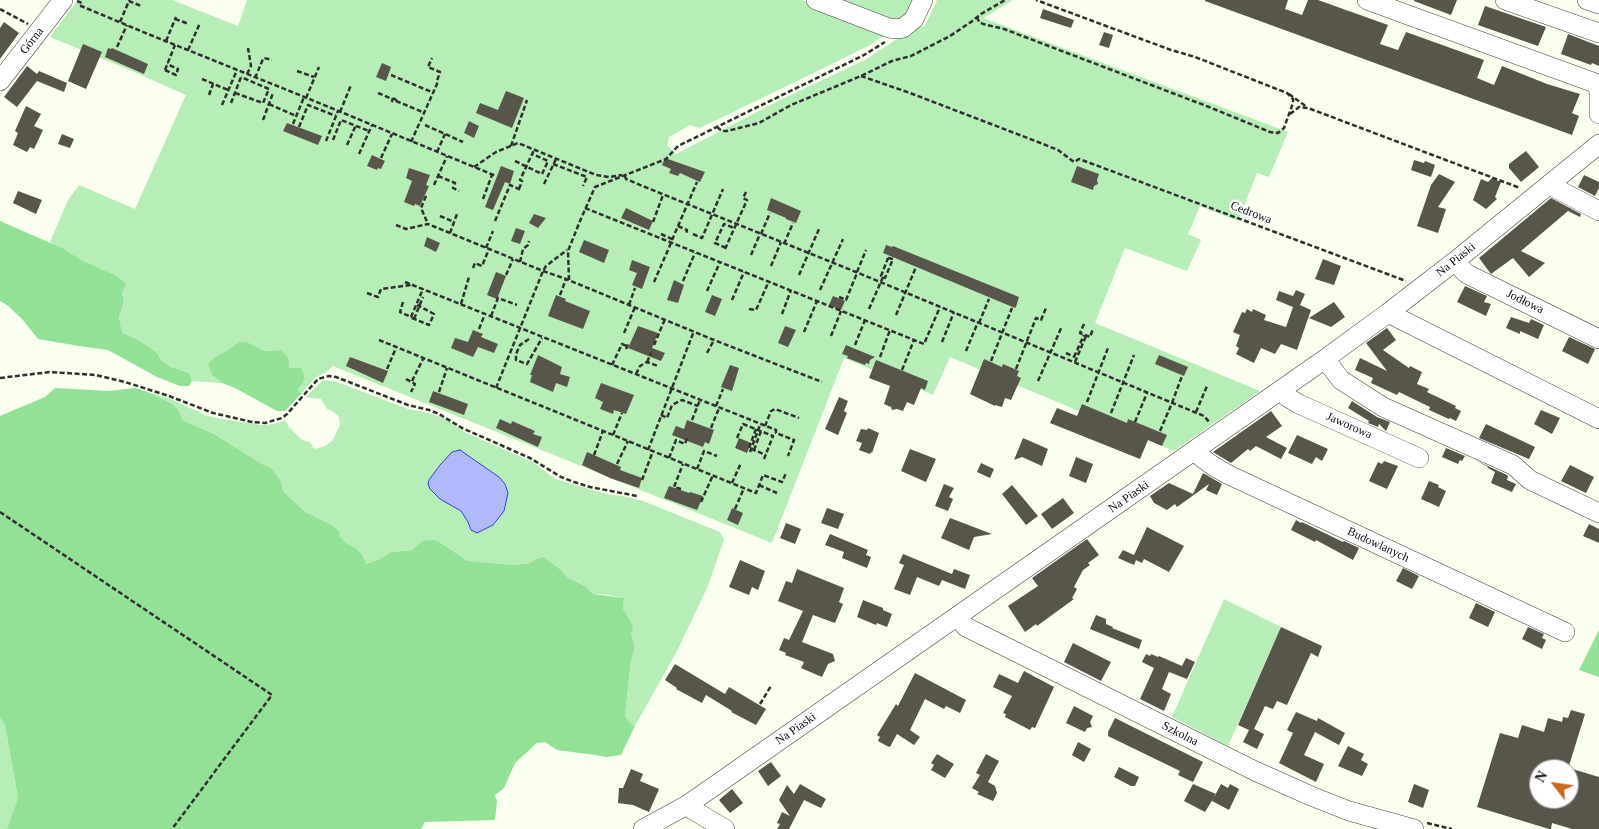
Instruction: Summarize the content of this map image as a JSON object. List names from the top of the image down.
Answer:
{
  "streets": {
    "street": [
      "Górna",
      "Na Piaski",
      "Jodłowa",
      "Jaworowa",
      "Budowlanych",
      "Szkolna"
    ],
    "path": ["Cedrowa"]
  },
  "crossings": [
    ["Cedrowa", "Na Piaski"],
    ["Na Piaski", "Jodłowa"],
    ["Na Piaski", "Jaworowa"],
    ["Na Piaski", "Budowlanych"],
    ["Na Piaski", "Szkolna"]
  ],
  "north": "top left"
}
